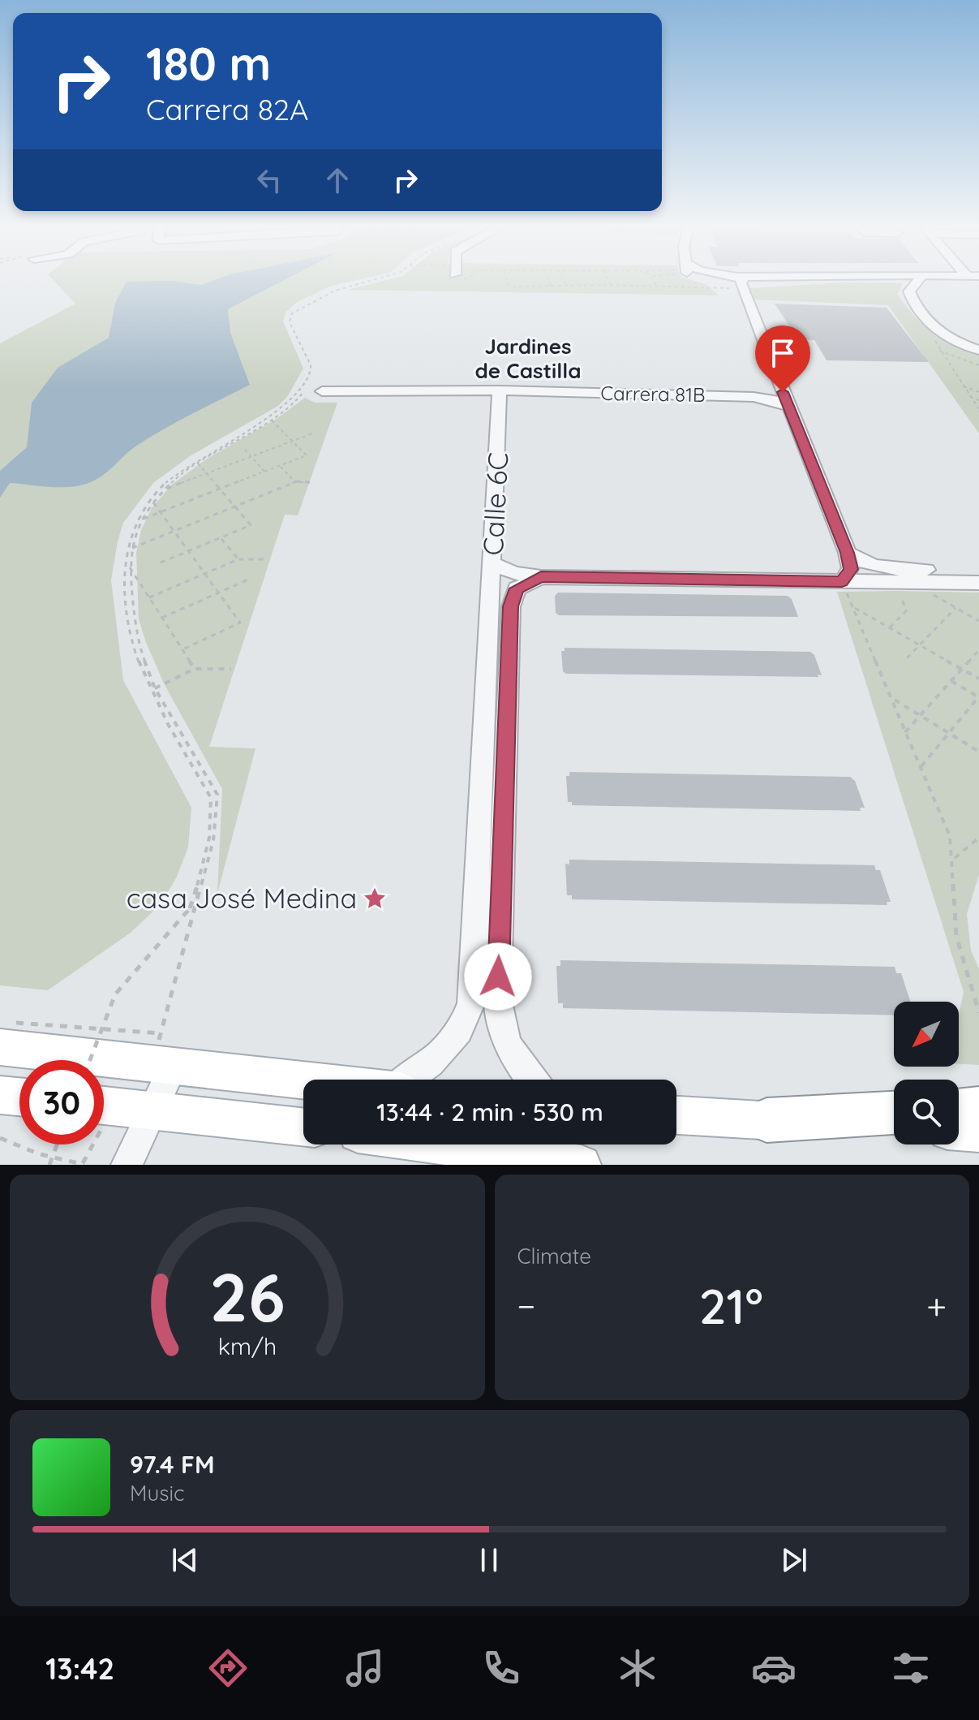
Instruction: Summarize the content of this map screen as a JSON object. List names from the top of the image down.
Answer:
{
  "streets": {
    "street": ["Carrera 81B", "Calle 6C"]
  },
  "crossings": [
    ["Carrera 81B", "Calle 6C"]
  ],
  "districts": ["Jardines de Castilla"],
  "places": {
    "place": ["casa José Medina"]
  },
  "north": "bottom left",
  "page": {
    "turn": ["180 m", "Carrera 82A"],
    "limit": "30",
    "trip": "13:44 · 2 min · 530 m",
    "tile": "Climate",
    "heat": ["−", "21°", "+"],
    "song": ["97.4 FM", "Music"],
    "tabs": "13:42",
    "gauge": ["26", "km/h"]
  }
}
